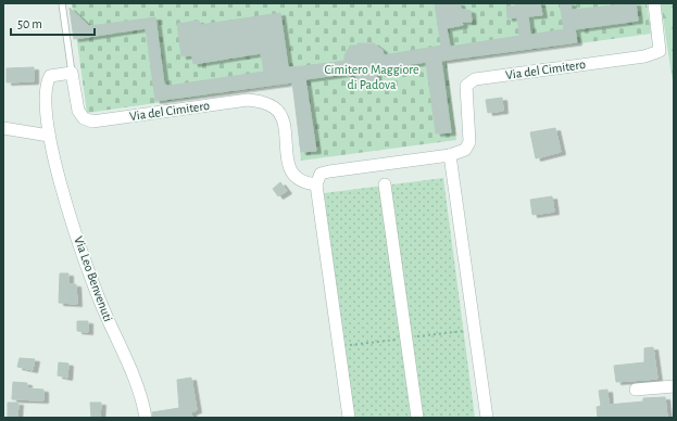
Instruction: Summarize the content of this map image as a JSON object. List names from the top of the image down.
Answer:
{
  "streets": {
    "street": ["Via del Cimitero", "Via Leo Benvenuti"]
  },
  "crossings": [
    ["Via del Cimitero", "Via Leo Benvenuti"]
  ],
  "parks": ["Cimitero Maggiore di Padova"],
  "scale_bar": "50 m"
}
